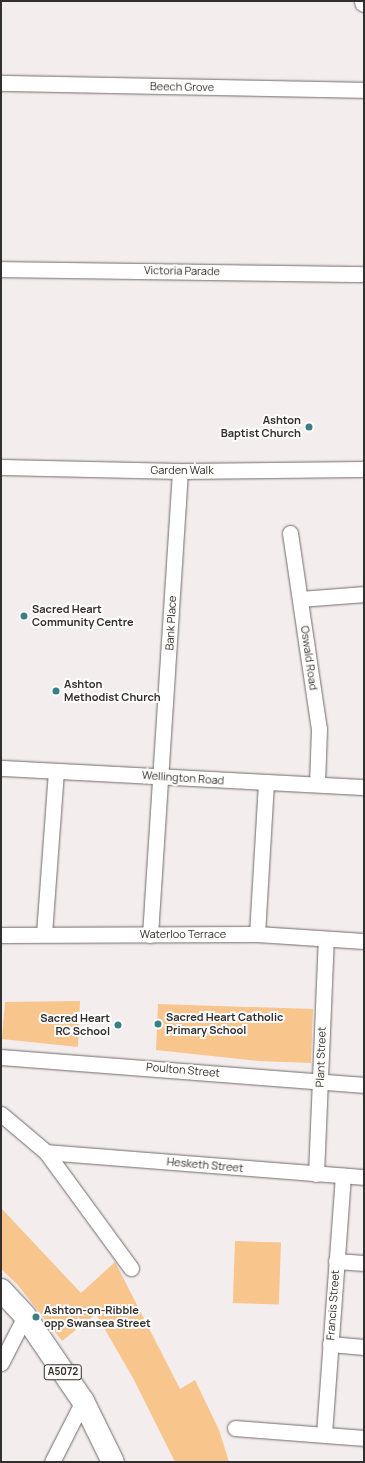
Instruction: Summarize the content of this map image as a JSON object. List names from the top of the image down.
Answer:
{
  "streets": {
    "main road": ["A5072"],
    "street": [
      "Beech Grove",
      "Victoria Parade",
      "Garden Walk",
      "Bank Place",
      "Oswald Road",
      "Wellington Road",
      "Waterloo Terrace",
      "Plant Street",
      "Poulton Street",
      "Hesketh Street",
      "Francis Street"
    ]
  },
  "crossings": [
    ["Garden Walk", "Bank Place"],
    ["Bank Place", "Wellington Road"],
    ["Bank Place", "Waterloo Terrace"],
    ["Oswald Road", "Wellington Road"],
    ["Waterloo Terrace", "Plant Street"],
    ["Plant Street", "Poulton Street"],
    ["Plant Street", "Hesketh Street"],
    ["Hesketh Street", "Francis Street"]
  ],
  "places": [
    "Ashton Baptist Church",
    "Sacred Heart Community Centre",
    "Ashton Methodist Church",
    "Sacred Heart Catholic Primary School",
    "Sacred Heart RC School",
    "Ashton-on-Ribble opp Swansea Street"
  ]
}
